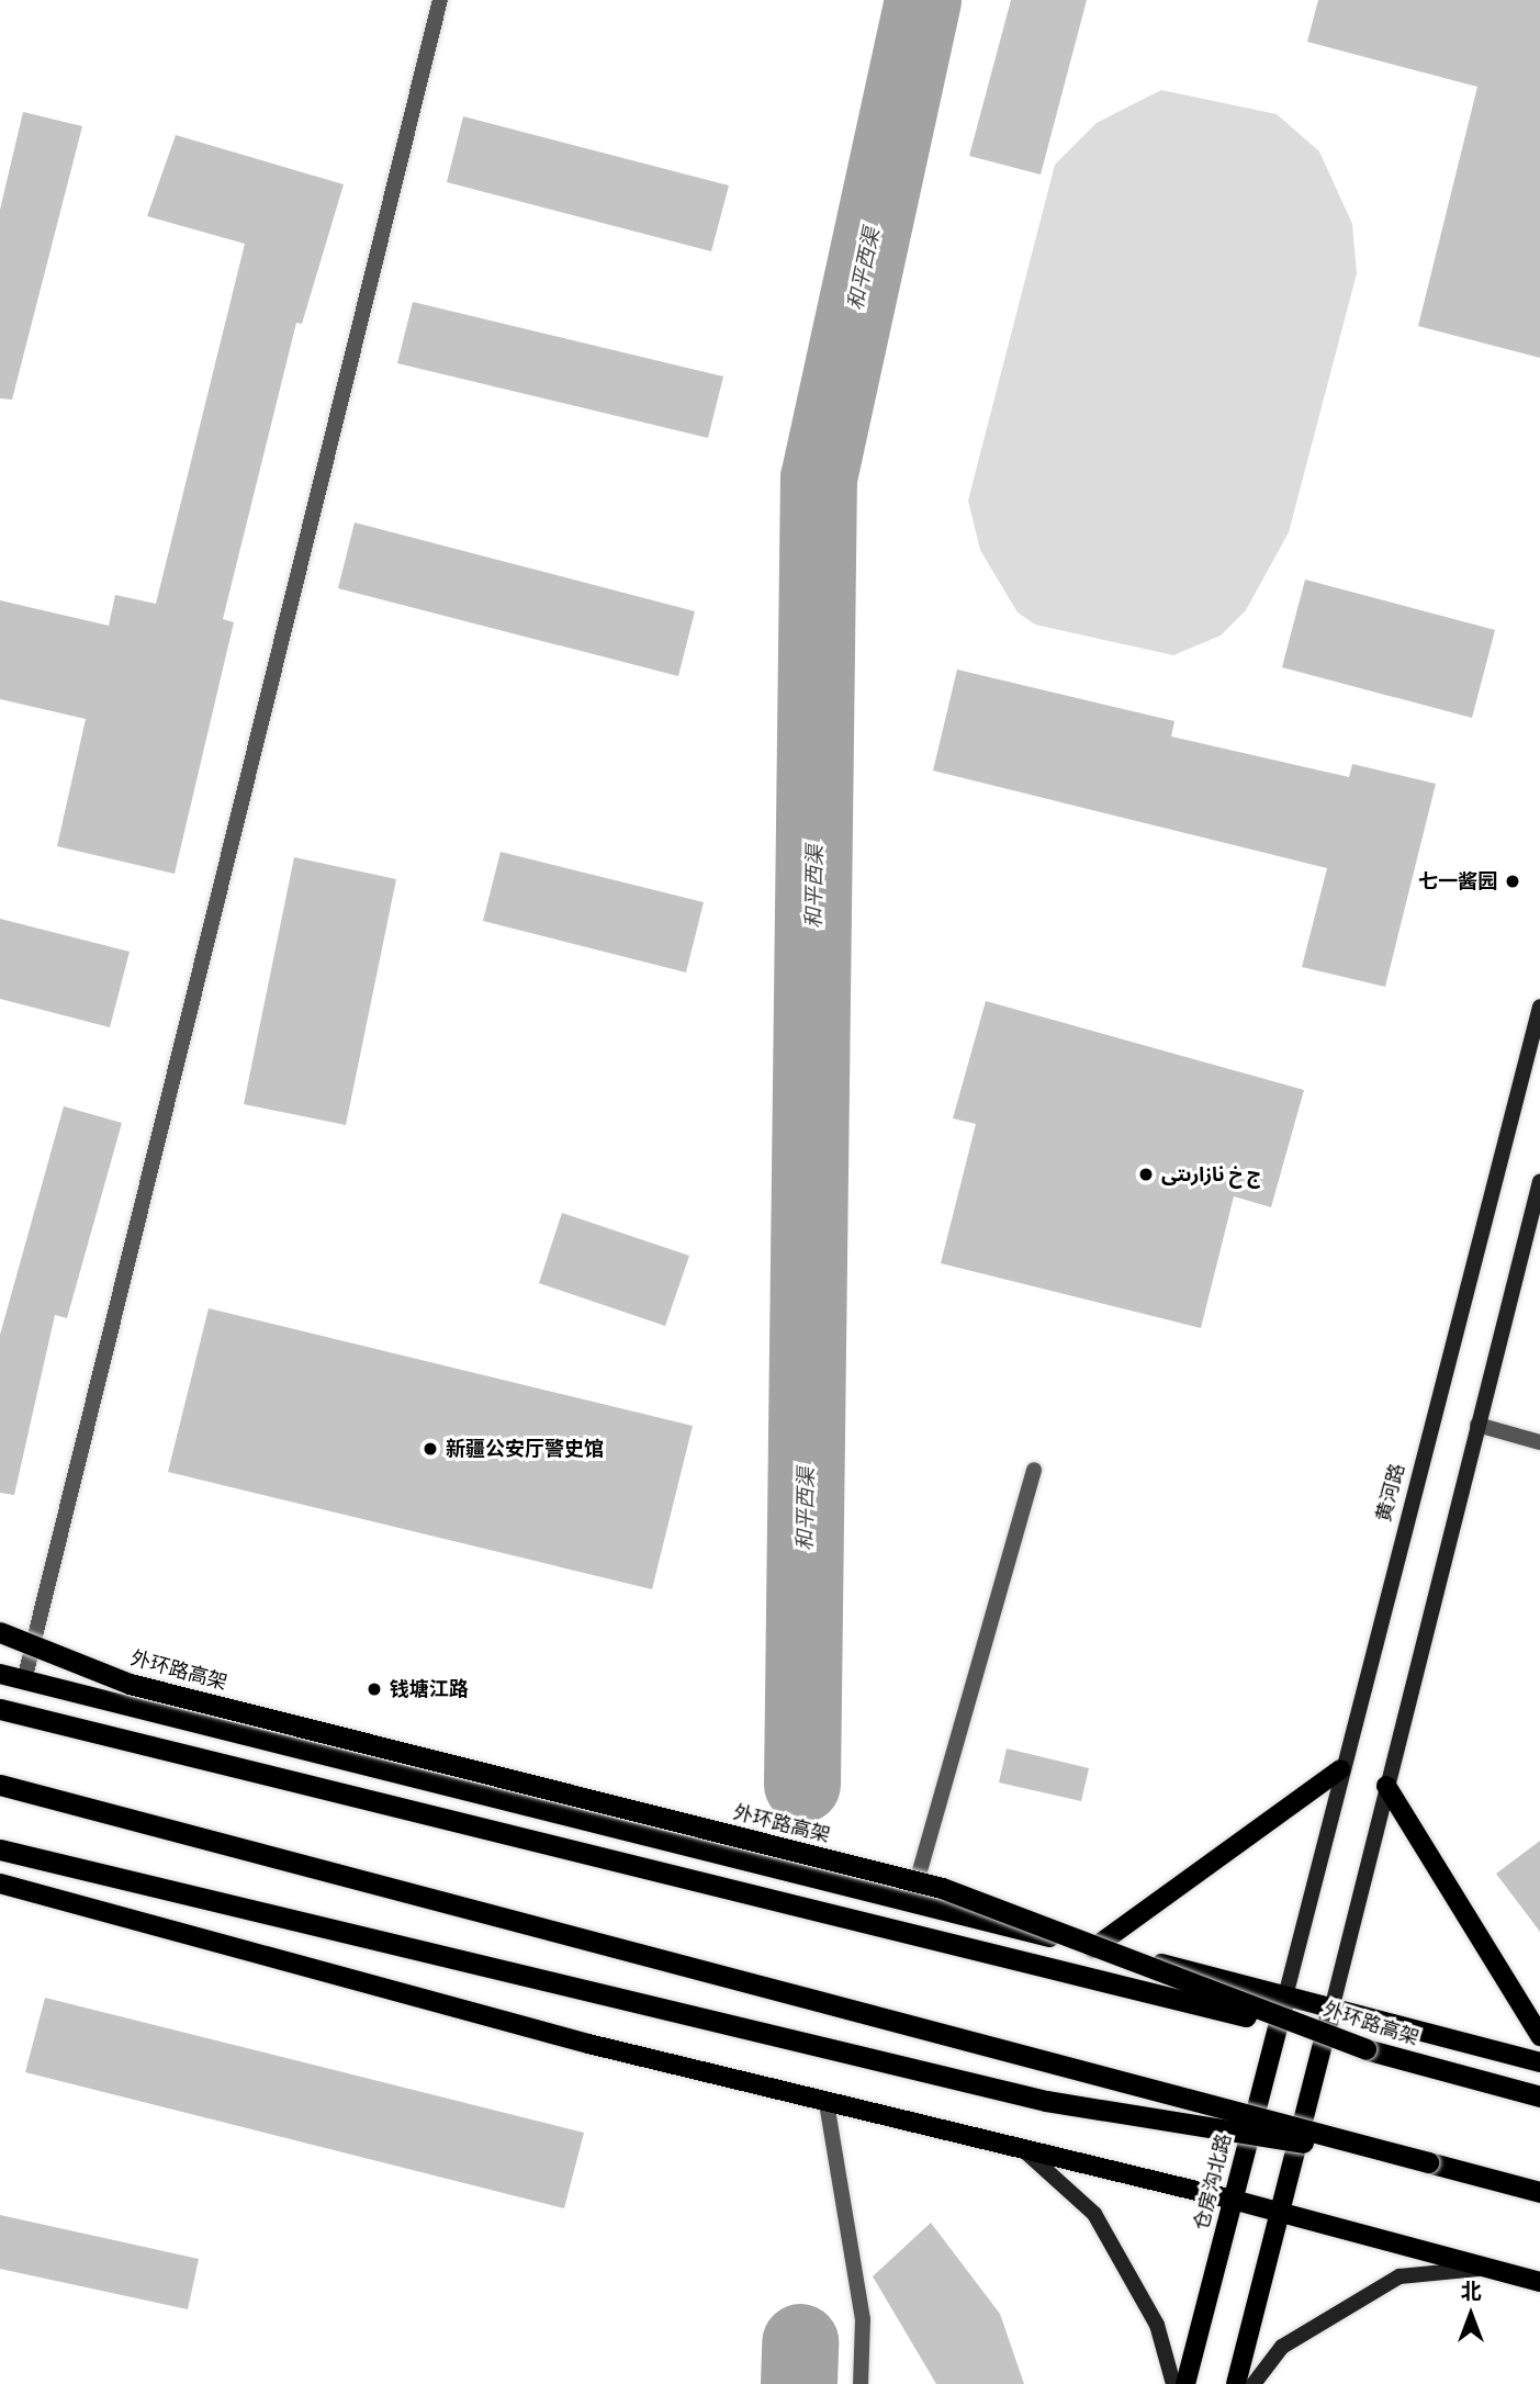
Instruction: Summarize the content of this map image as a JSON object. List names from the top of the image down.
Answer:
{
  "streets": {
    "highway": ["外环路高架"],
    "main road": ["黄河路", "仓房沟北路"]
  },
  "crossings": [
    ["黄河路", "仓房沟北路"]
  ],
  "water": ["和平西渠"],
  "places": [
    "七一酱园",
    "ج خ نازارىتى",
    "新疆公安厅警史馆",
    "钱塘江路"
  ],
  "north": "top"
}
